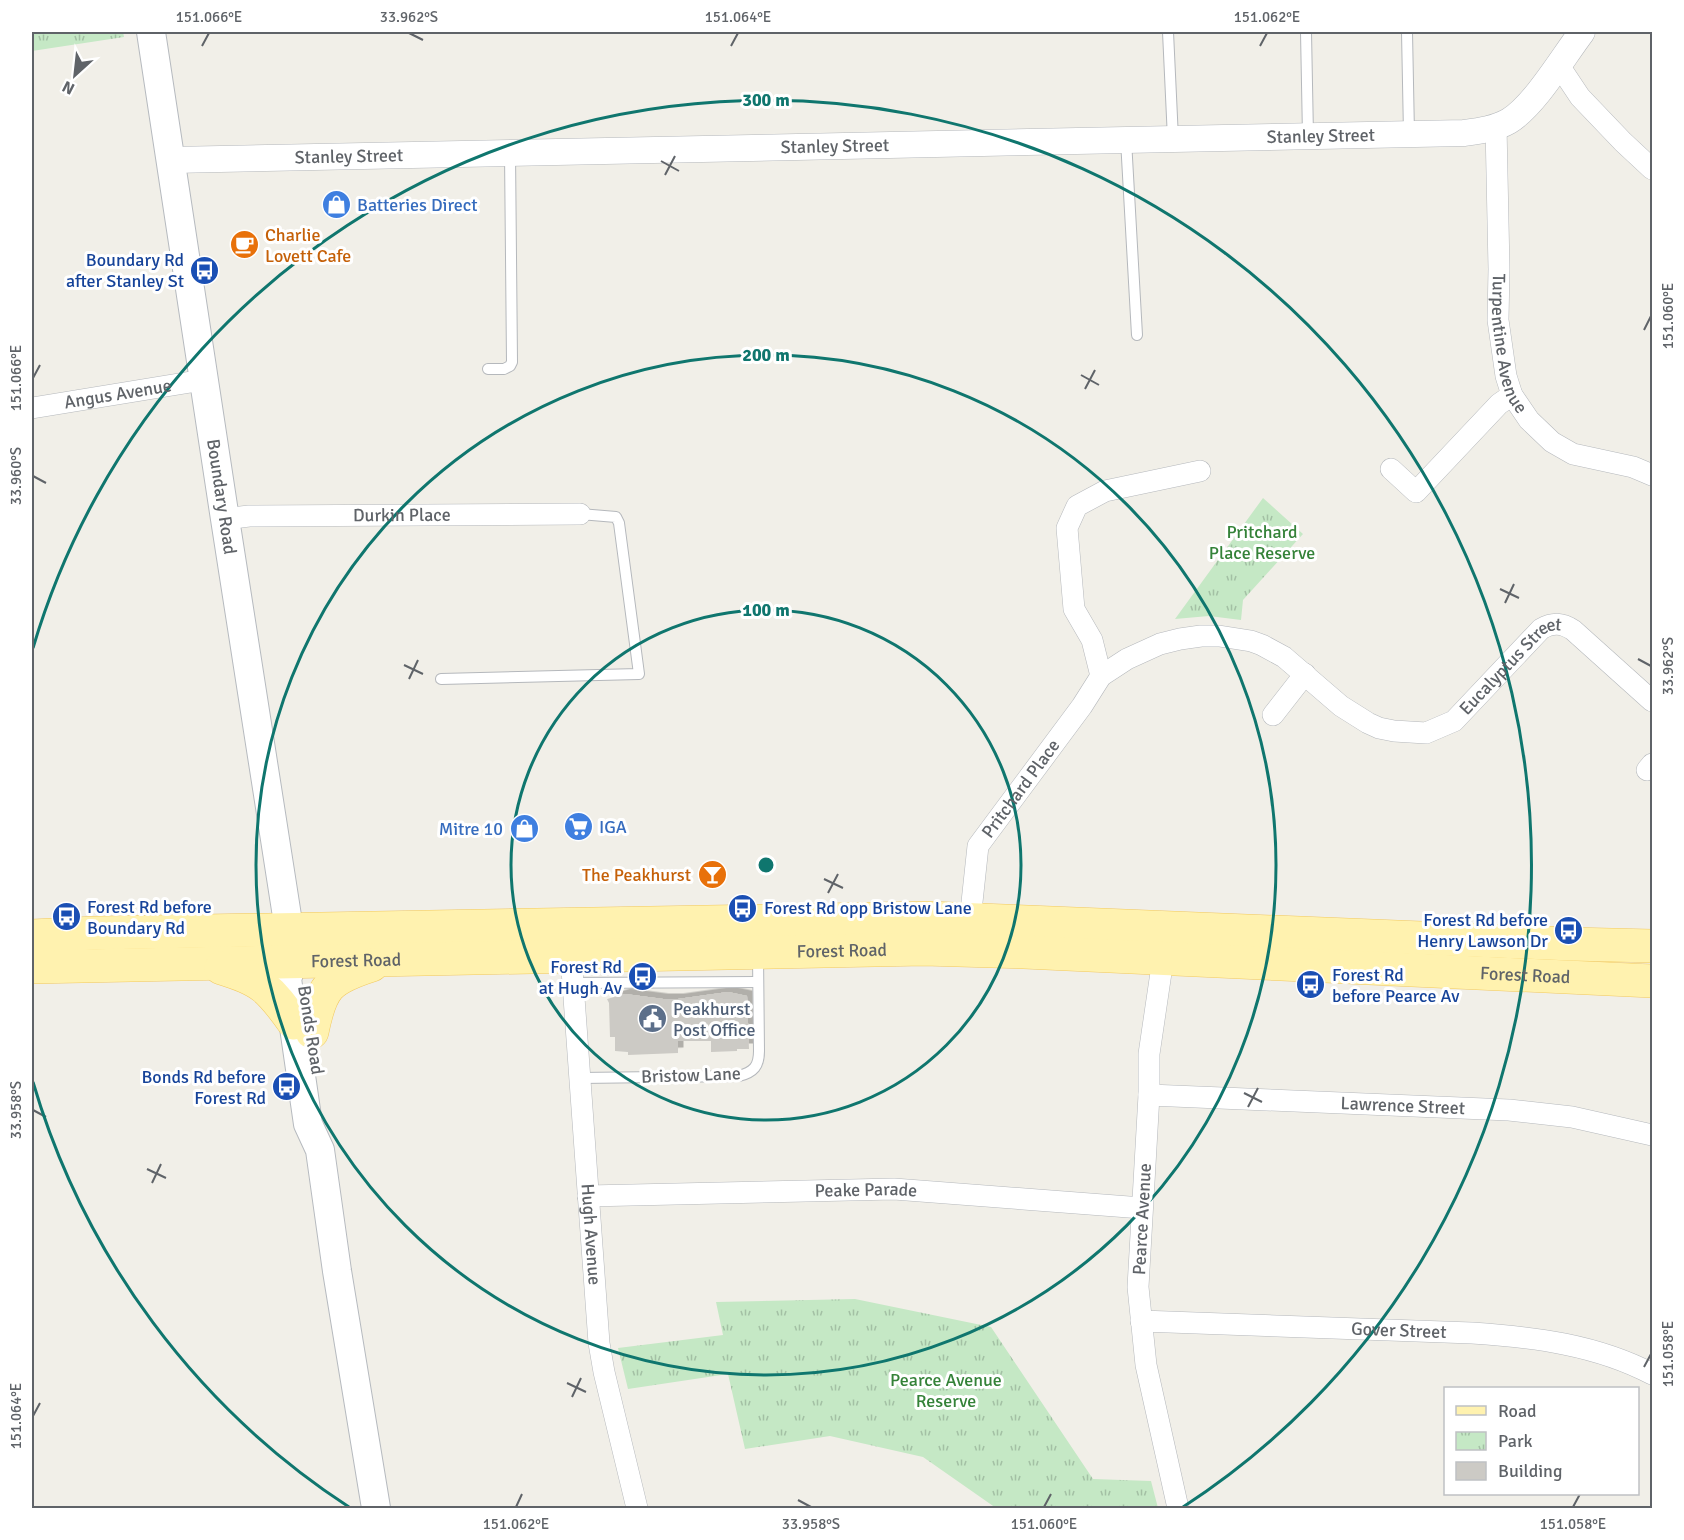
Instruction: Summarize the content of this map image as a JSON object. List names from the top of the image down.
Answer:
{
  "streets": {
    "main road": ["Boundary Road", "Forest Road", "Bonds Road"],
    "street": [
      "Stanley Street",
      "Turpentine Avenue",
      "Angus Avenue",
      "Durkin Place",
      "Eucalyptus Street",
      "Pritchard Place",
      "Lawrence Street",
      "Peake Parade",
      "Pearce Avenue",
      "Hugh Avenue",
      "Gover Street"
    ],
    "lane": ["Bristow Lane"]
  },
  "crossings": [
    ["Stanley Street", "Turpentine Avenue"],
    ["Stanley Street", "Boundary Road"],
    ["Angus Avenue", "Boundary Road"],
    ["Boundary Road", "Durkin Place"],
    ["Boundary Road", "Forest Road"],
    ["Boundary Road", "Bonds Road"],
    ["Eucalyptus Street", "Pritchard Place"],
    ["Pritchard Place", "Forest Road"],
    ["Forest Road", "Bonds Road"],
    ["Forest Road", "Bristow Lane"],
    ["Forest Road", "Pearce Avenue"],
    ["Forest Road", "Hugh Avenue"],
    ["Bristow Lane", "Hugh Avenue"],
    ["Lawrence Street", "Pearce Avenue"],
    ["Peake Parade", "Pearce Avenue"],
    ["Peake Parade", "Hugh Avenue"],
    ["Pearce Avenue", "Gover Street"]
  ],
  "parks": ["Pritchard Place Reserve", "Pearce Avenue Reserve"],
  "places": {
    "shop": ["Batteries Direct", "Mitre 10"],
    "cafe": ["Charlie Lovett Cafe"],
    "bus stop": [
      "Boundary Rd after Stanley St",
      "Forest Rd opp Bristow Lane",
      "Forest Rd before Boundary Rd",
      "Forest Rd before Henry Lawson Dr",
      "Forest Rd at Hugh Av",
      "Forest Rd before Pearce Av",
      "Bonds Rd before Forest Rd"
    ],
    "supermarket": ["IGA"],
    "bar": ["The Peakhurst"],
    "public building": ["Peakhurst Post Office"]
  },
  "legend": ["Road", "Park", "Building"],
  "north": "bottom left",
  "coordinates": [
    "151.066°E",
    "33.962°S",
    "151.064°E",
    "151.062°E",
    "151.060°E",
    "33.960°S",
    "33.958°S",
    "151.058°E"
  ],
  "rings": ["300 m", "200 m", "100 m"]
}
